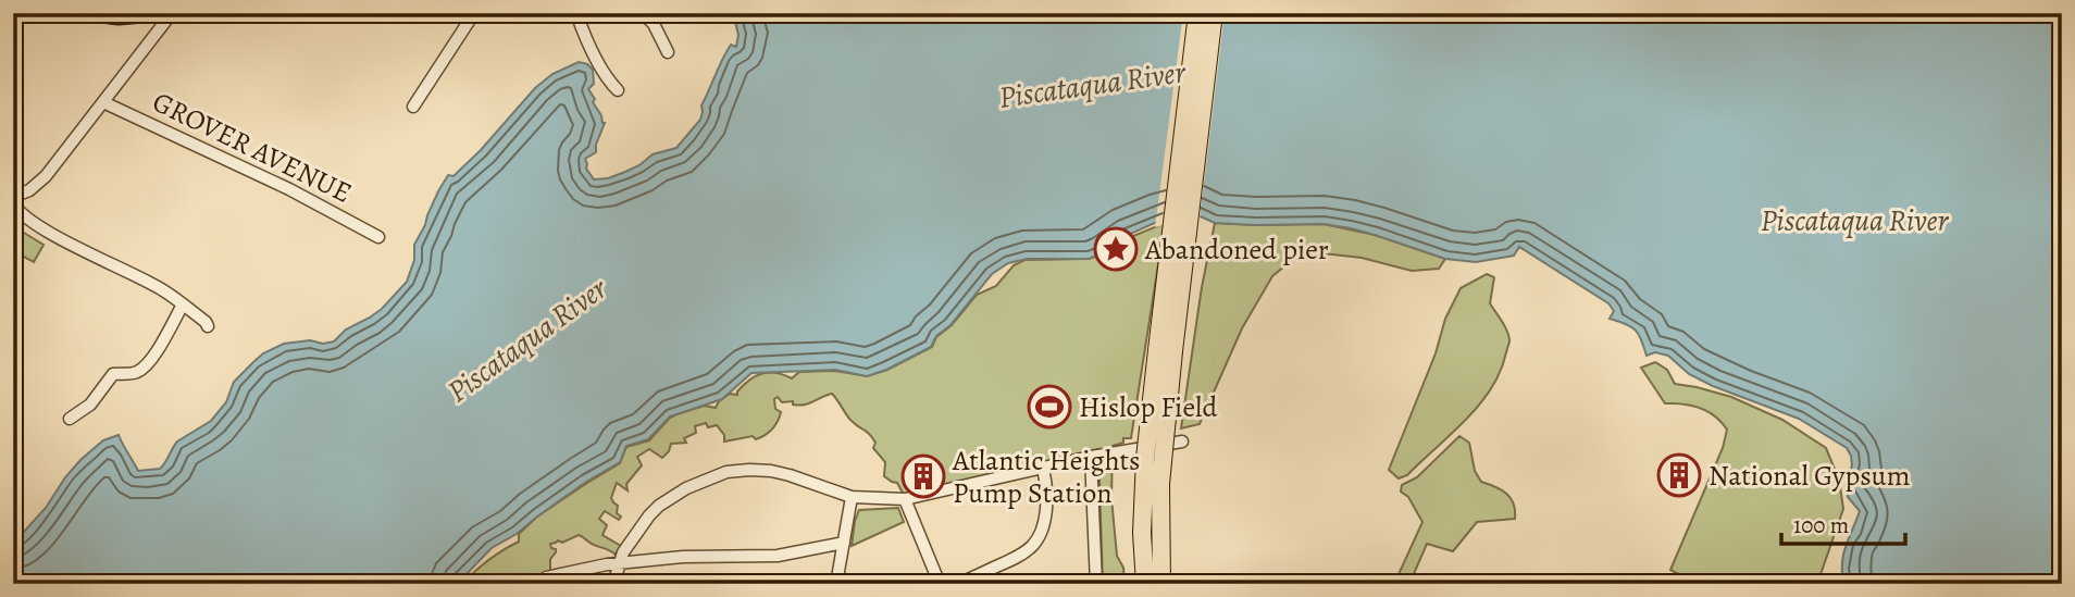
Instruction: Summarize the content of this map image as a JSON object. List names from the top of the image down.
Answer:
{
  "streets": {
    "street": ["GROVER AVENUE"]
  },
  "water": ["Piscataqua River"],
  "places": {
    "place": ["Abandoned pier"],
    "sports": ["Hislop Field"],
    "building": ["National Gypsum", "Atlantic Heights Pump Station"]
  },
  "scale_bar": "100 m"
}
